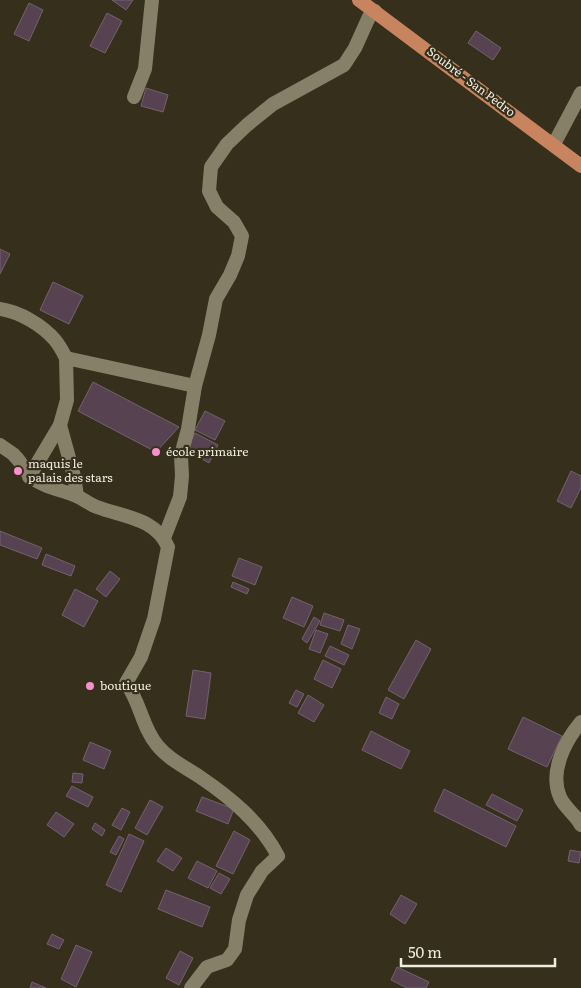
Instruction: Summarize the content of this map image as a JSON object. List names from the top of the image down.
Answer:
{
  "streets": {
    "main road": ["Soubré - San Pedro"]
  },
  "places": ["école primaire", "maquis le palais des stars", "boutique"],
  "scale_bar": "50 m"
}
